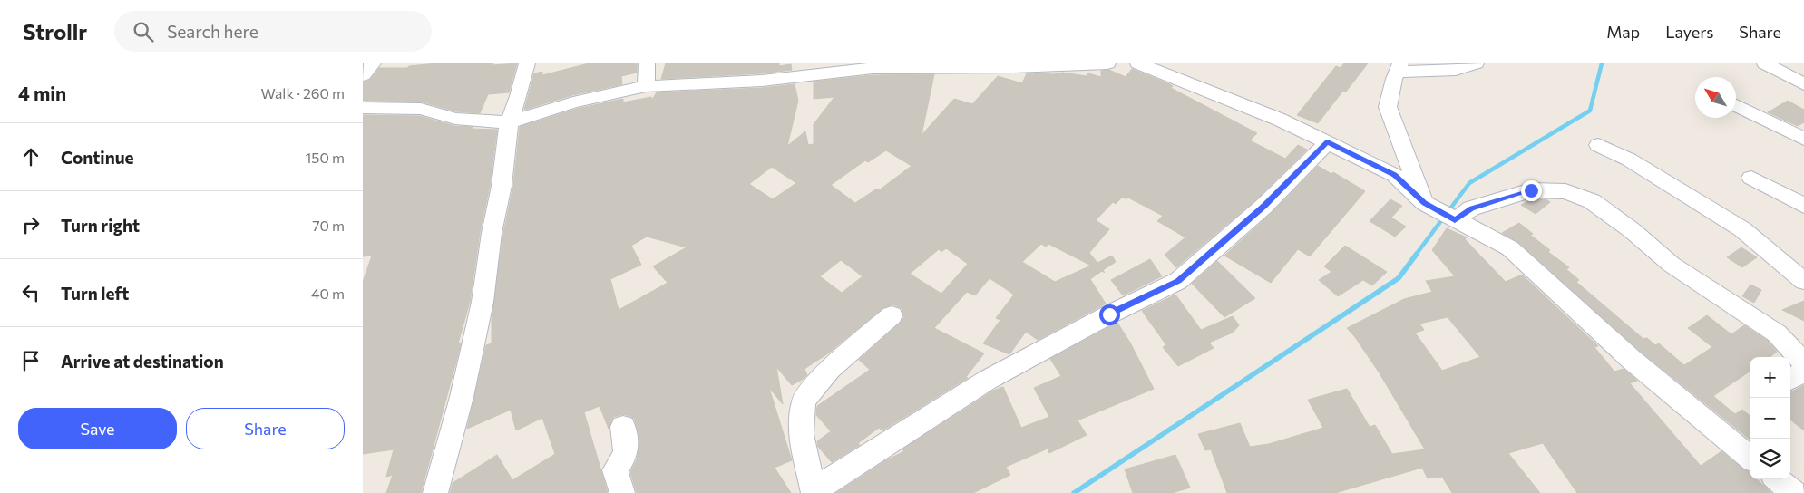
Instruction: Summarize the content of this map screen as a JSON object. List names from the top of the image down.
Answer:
{
  "north": "top left",
  "page": {
    "header": "Strollr",
    "search": "Search here",
    "nav": ["Map", "Layers", "Share"],
    "heading": ["4 min", "Walk · 260 m"],
    "list": [
      ["Continue", "150 m"],
      ["Turn right", "70 m"],
      ["Turn left", "40 m"],
      "Arrive at destination"
    ],
    "map_buttons": ["+", "−"],
    "buttons": ["Save", "Share"]
  }
}
